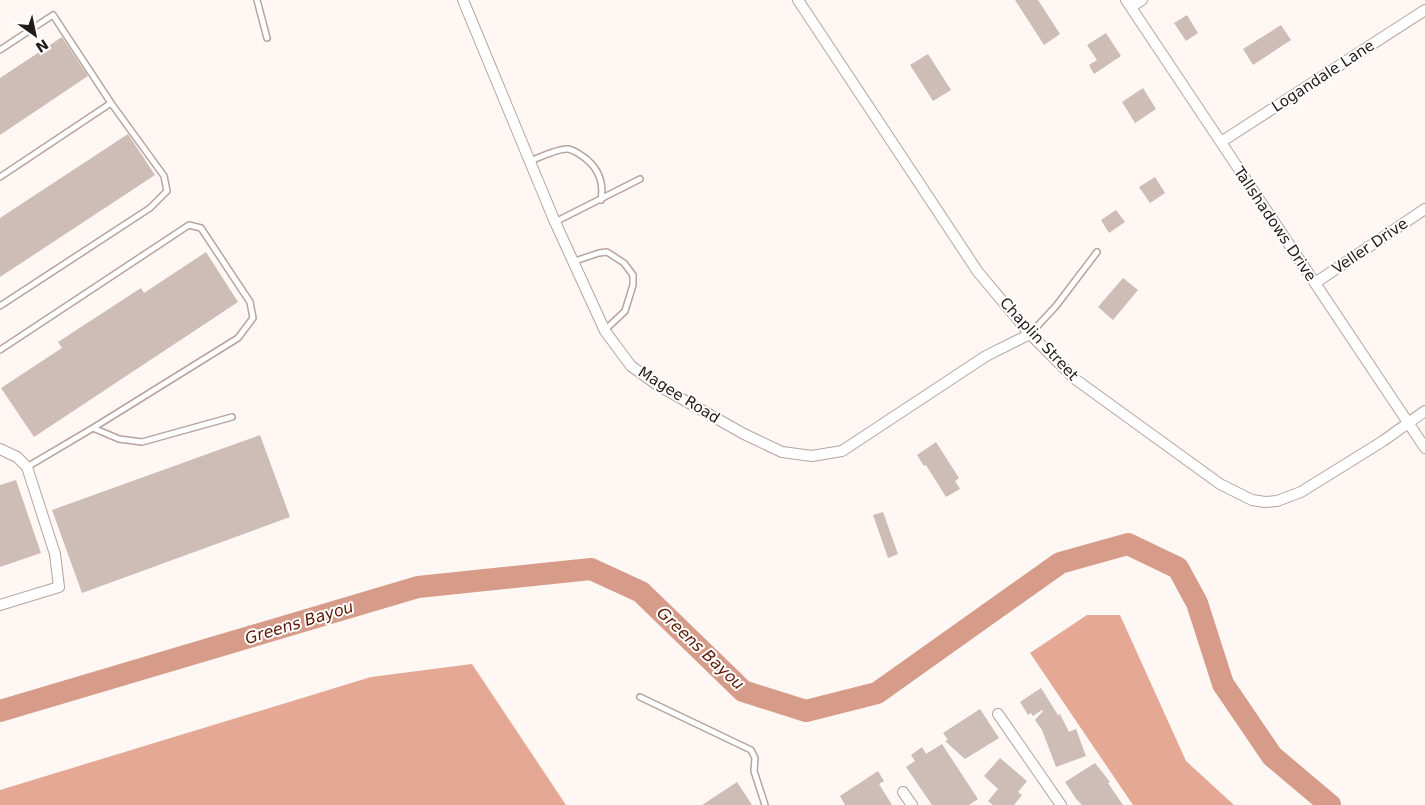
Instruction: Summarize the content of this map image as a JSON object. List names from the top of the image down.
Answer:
{
  "streets": {
    "street": [
      "Logandale Lane",
      "Tallshadows Drive",
      "Veller Drive",
      "Chaplin Street",
      "Magee Road"
    ]
  },
  "crossings": [
    ["Logandale Lane", "Tallshadows Drive"],
    ["Tallshadows Drive", "Veller Drive"],
    ["Tallshadows Drive", "Chaplin Street"],
    ["Chaplin Street", "Magee Road"]
  ],
  "water": ["Greens Bayou"],
  "north": "bottom right"
}
